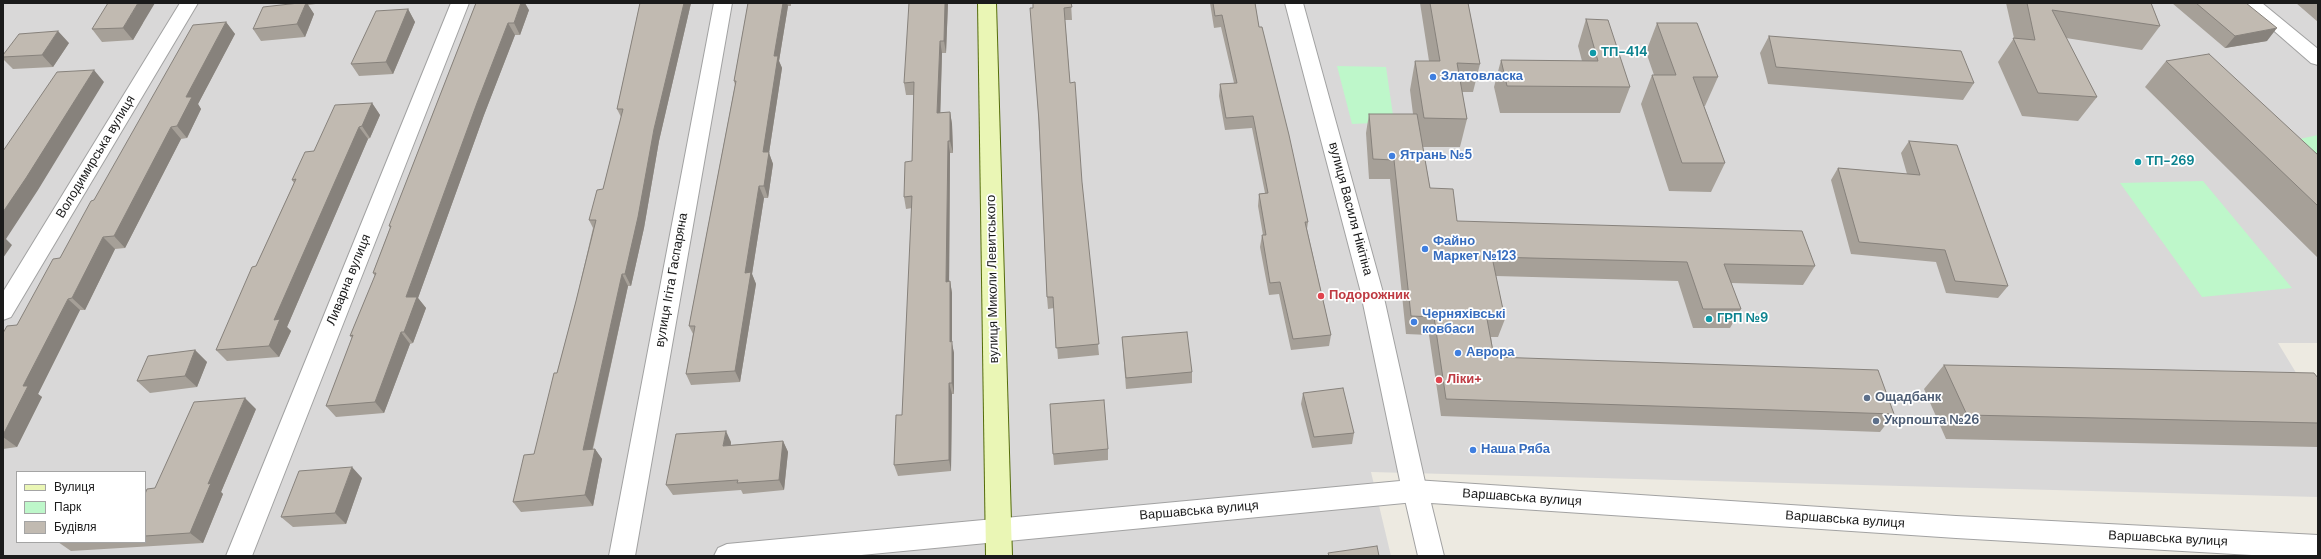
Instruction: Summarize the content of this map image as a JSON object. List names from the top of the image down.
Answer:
{
  "streets": {
    "main road": ["вулиця Миколи Левитського"],
    "street": [
      "Володимирська вулиця",
      "вулиця Василя Нікітіна",
      "Ливарна вулиця",
      "вулиця Ігіта Гаспаряна",
      "Варшавська вулиця"
    ]
  },
  "crossings": [
    ["вулиця Василя Нікітіна", "Варшавська вулиця"],
    ["вулиця Миколи Левитського", "Варшавська вулиця"]
  ],
  "places": [
    "ТП-414",
    "Златовласка",
    "Ятрань №5",
    "ТП-269",
    "Файно Маркет №123",
    "Подорожник",
    "ГРП №9",
    "Черняхівські ковбаси",
    "Аврора",
    "Ліки+",
    "Ощадбанк",
    "Укрпошта №26",
    "Наша Ряба"
  ],
  "legend": ["Вулиця", "Парк", "Будівля"]
}
